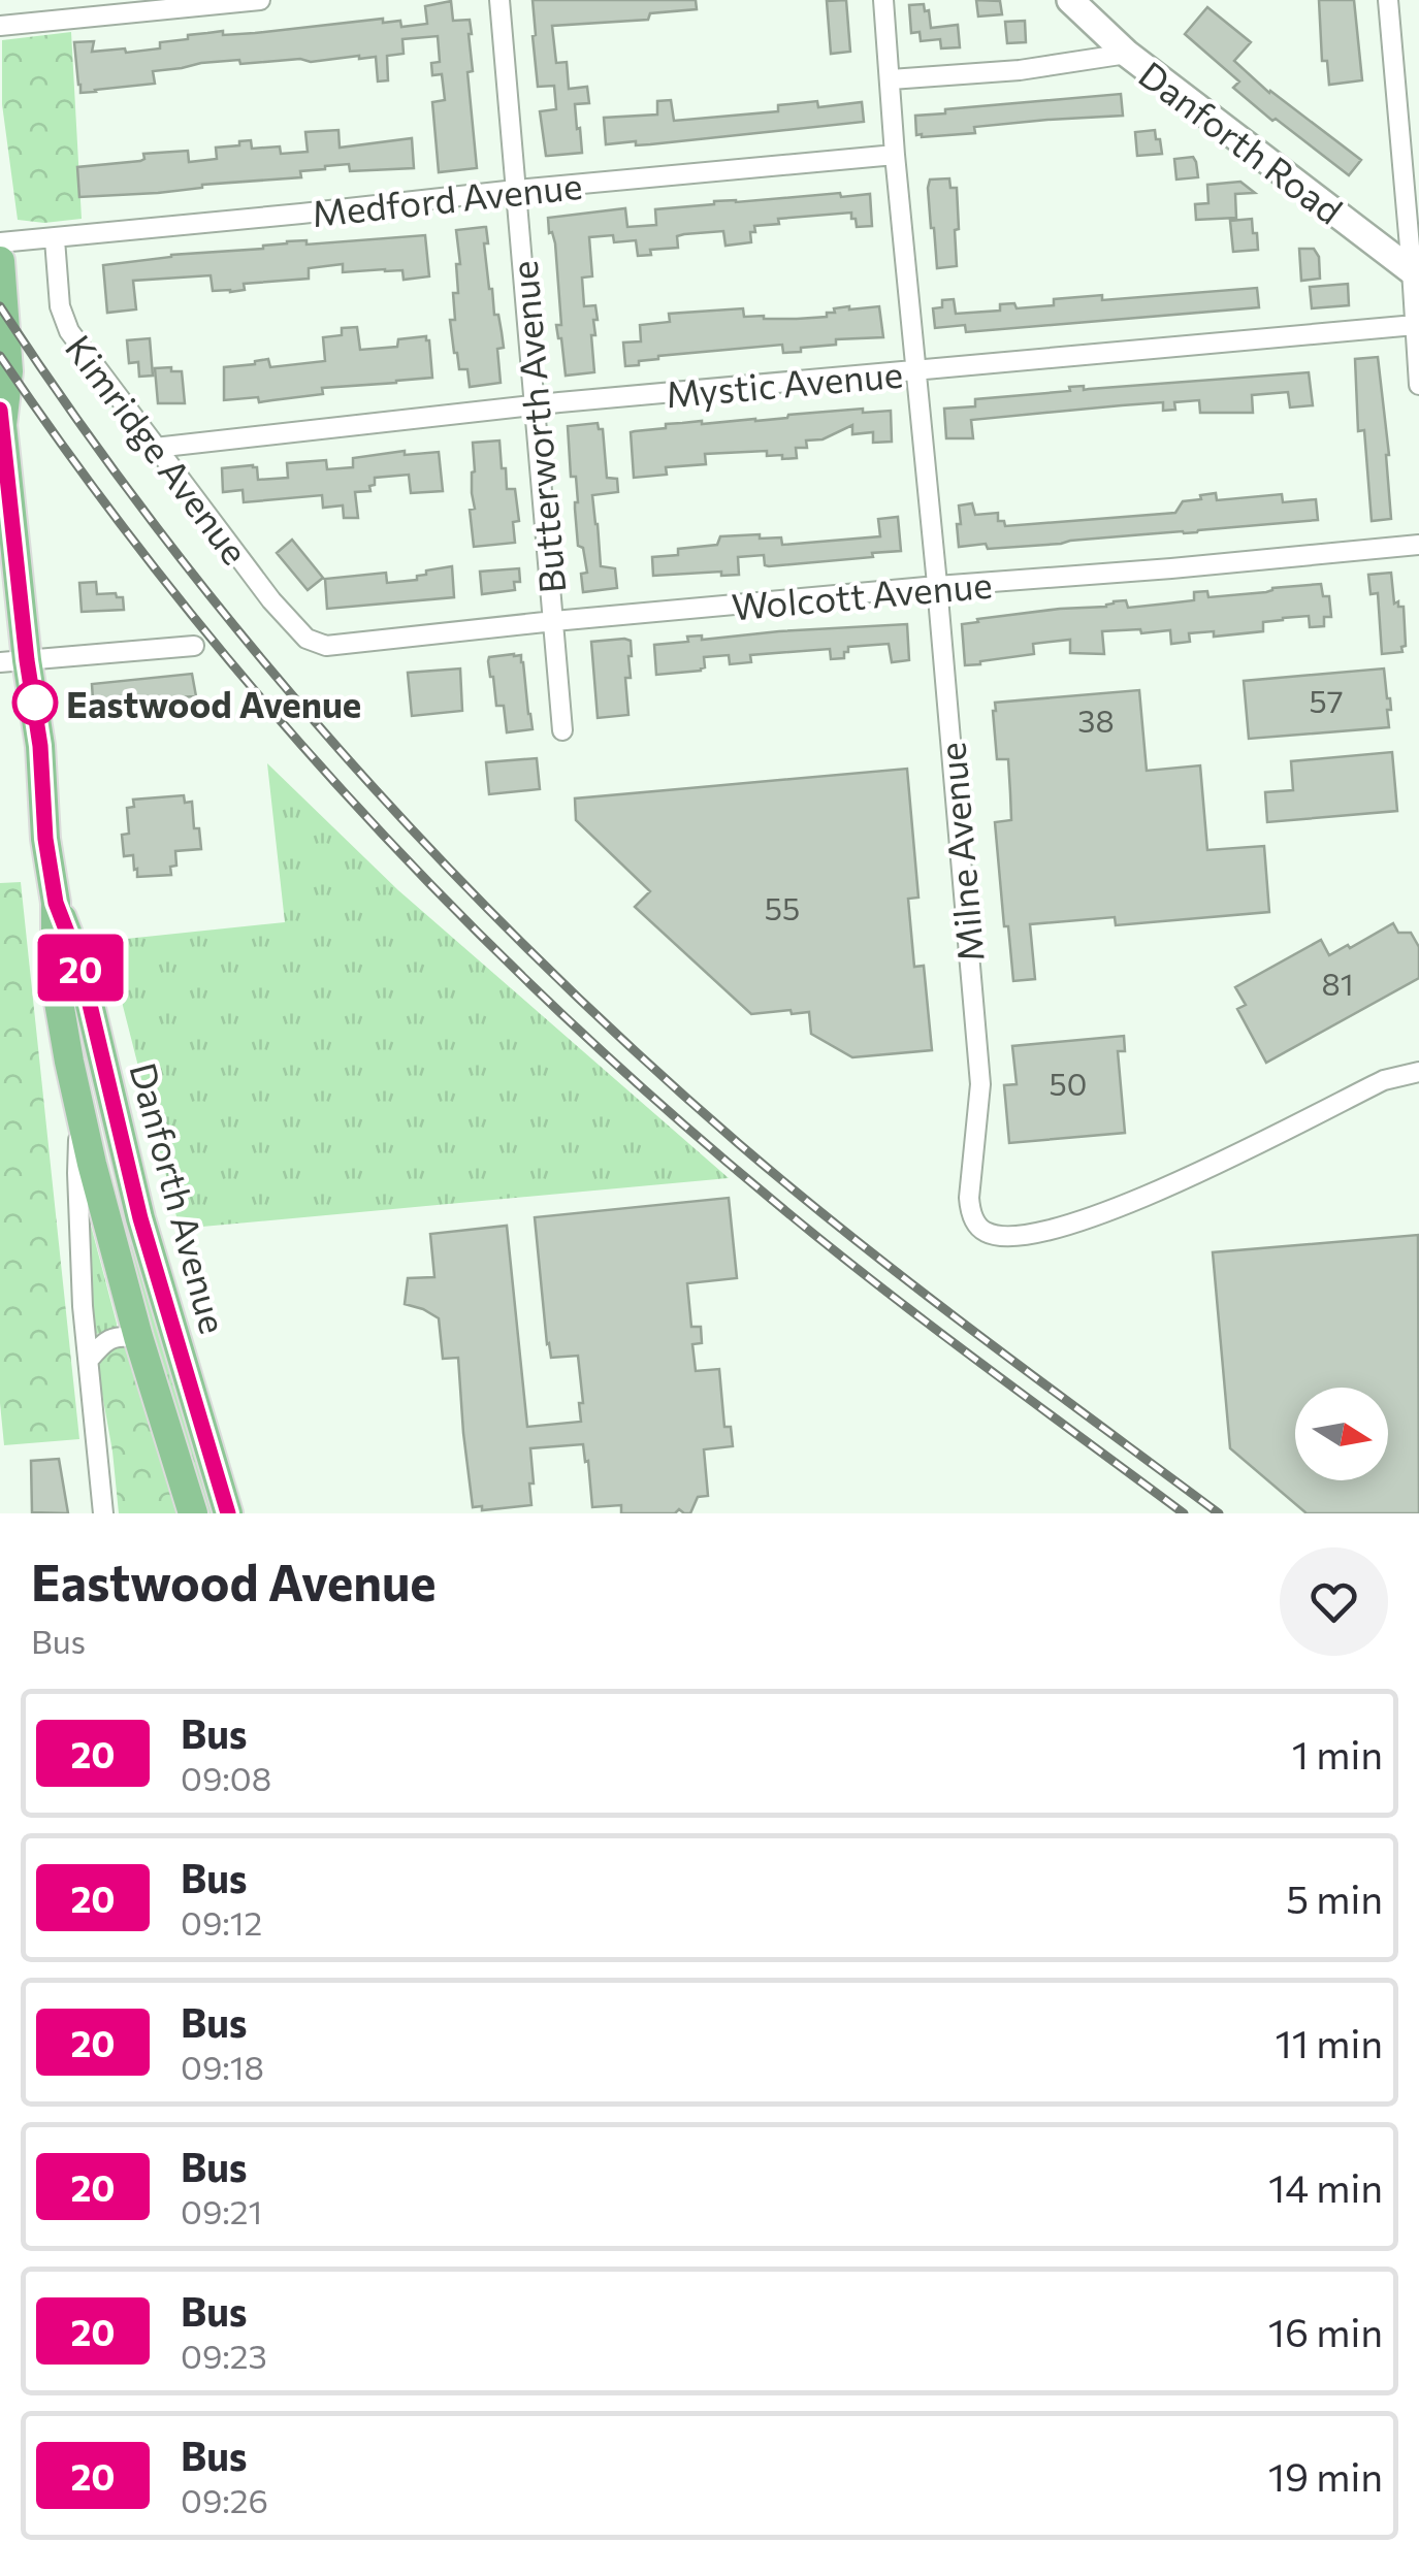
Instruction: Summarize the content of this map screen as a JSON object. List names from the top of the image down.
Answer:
{
  "streets": {
    "main road": ["Danforth Road", "Danforth Avenue"],
    "street": [
      "Medford Avenue",
      "Mystic Avenue",
      "Butterworth Avenue",
      "Kimridge Avenue",
      "Wolcott Avenue",
      "Milne Avenue"
    ]
  },
  "crossings": [
    ["Medford Avenue", "Butterworth Avenue"],
    ["Medford Avenue", "Kimridge Avenue"],
    ["Medford Avenue", "Milne Avenue"],
    ["Mystic Avenue", "Butterworth Avenue"],
    ["Mystic Avenue", "Kimridge Avenue"],
    ["Mystic Avenue", "Milne Avenue"],
    ["Butterworth Avenue", "Wolcott Avenue"],
    ["Kimridge Avenue", "Wolcott Avenue"],
    ["Wolcott Avenue", "Milne Avenue"]
  ],
  "places": ["Eastwood Avenue"],
  "lines": ["bus line 20"],
  "house_numbers": [
    "57",
    "38",
    "55",
    "81",
    "50"
  ],
  "north": "right",
  "page": {
    "on_map": "20",
    "heading": ["Eastwood Avenue", "Bus"],
    "list": [
      {
        "mark": "20",
        "name": "Bus",
        "note": "09:08",
        "value": "1 min"
      },
      {
        "mark": "20",
        "name": "Bus",
        "note": "09:12",
        "value": "5 min"
      },
      {
        "mark": "20",
        "name": "Bus",
        "note": "09:18",
        "value": "11 min"
      },
      {
        "mark": "20",
        "name": "Bus",
        "note": "09:21",
        "value": "14 min"
      },
      {
        "mark": "20",
        "name": "Bus",
        "note": "09:23",
        "value": "16 min"
      },
      {
        "mark": "20",
        "name": "Bus",
        "note": "09:26",
        "value": "19 min"
      }
    ]
  }
}
